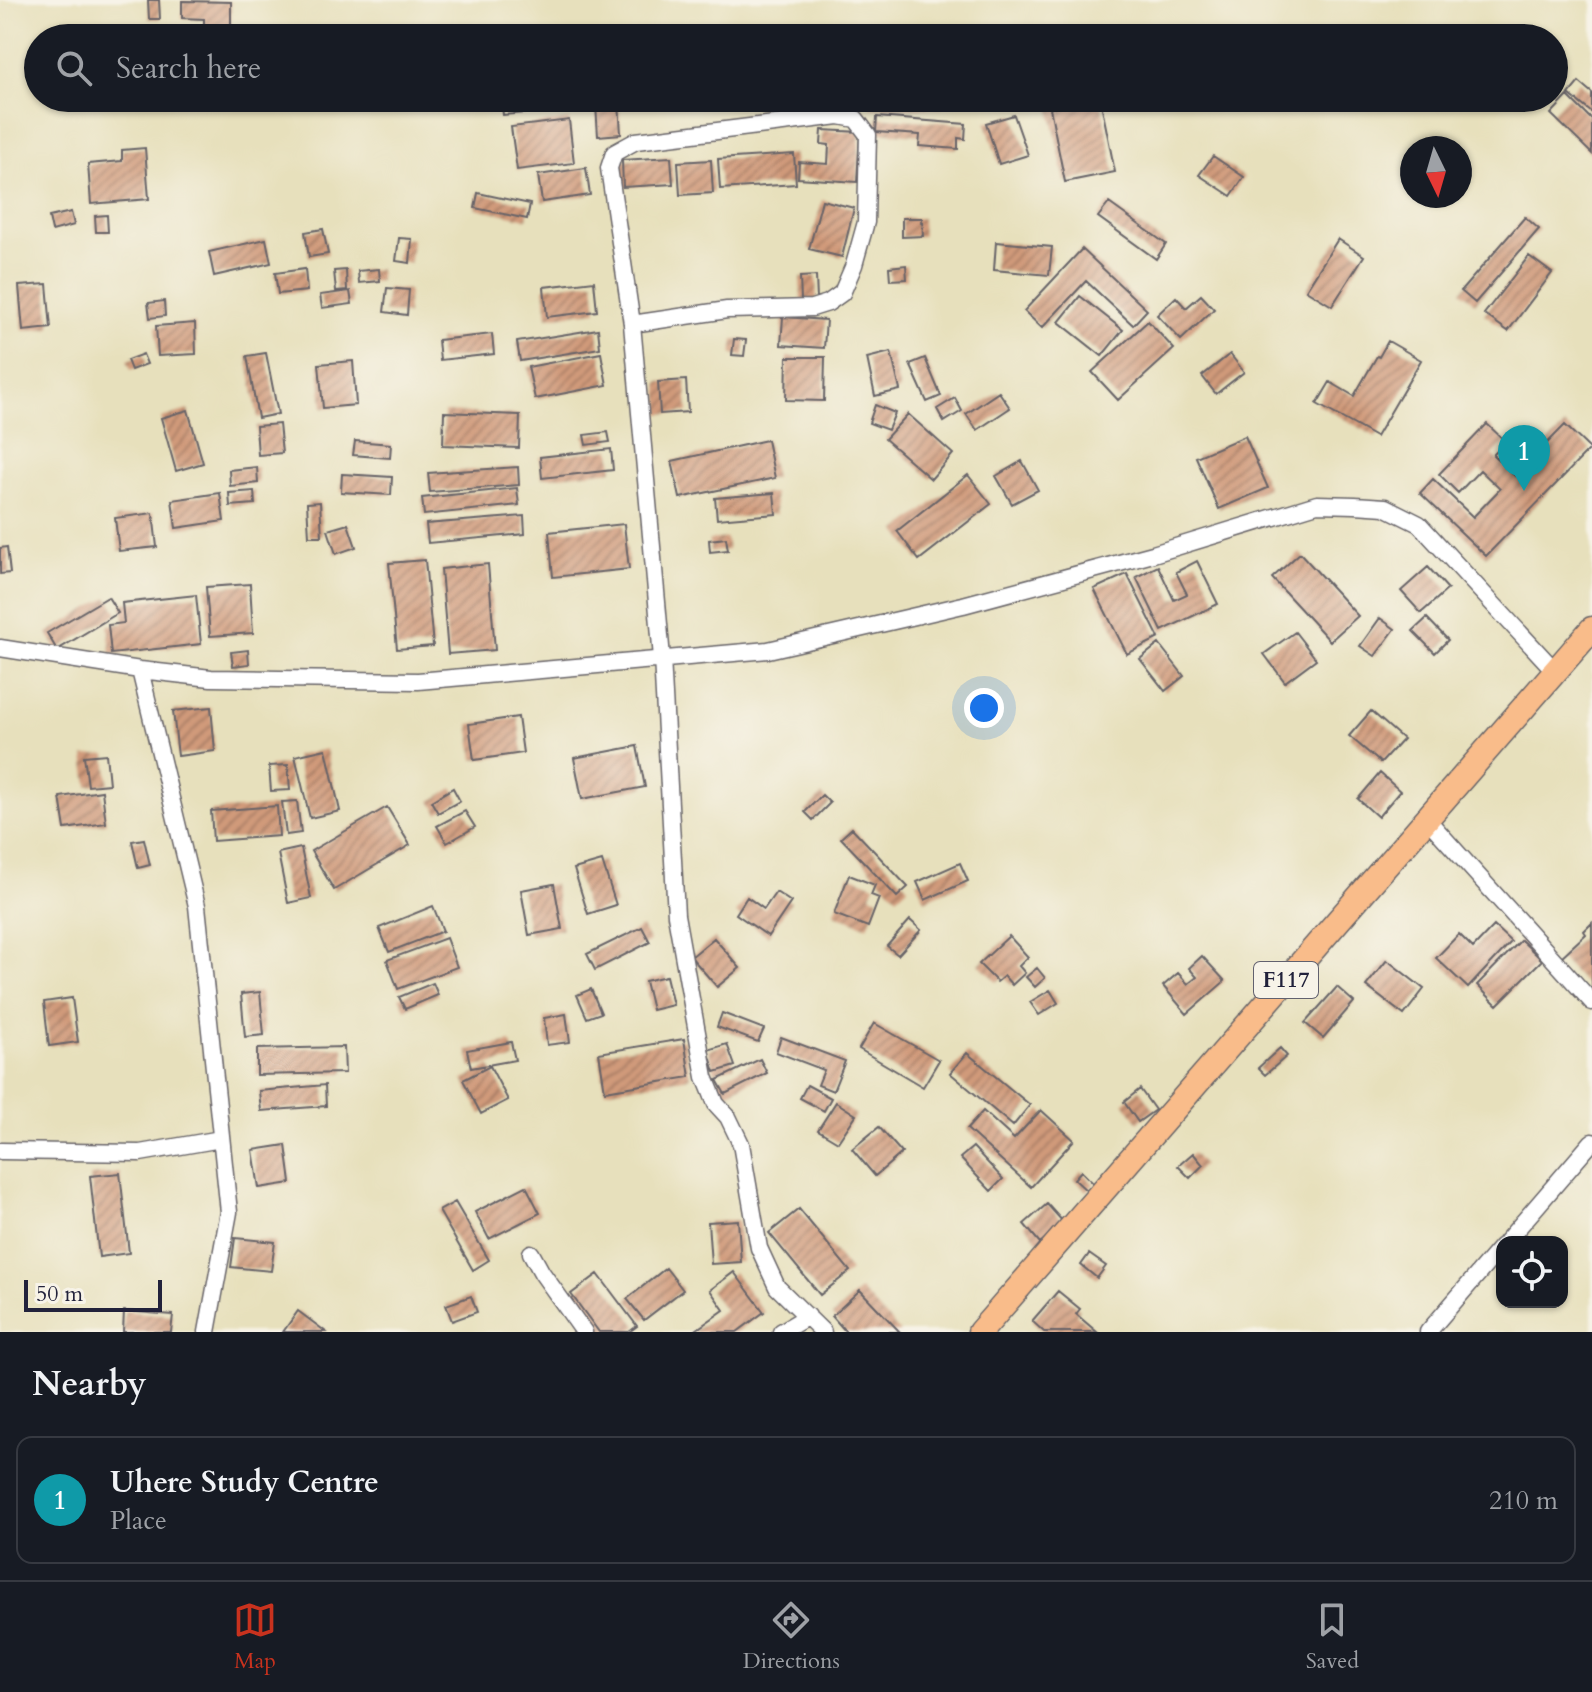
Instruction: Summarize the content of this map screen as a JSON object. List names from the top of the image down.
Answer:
{
  "streets": {
    "main road": ["F117"]
  },
  "scale_bar": "50 m",
  "north": "bottom",
  "page": {
    "search": "Search here",
    "pins": "1",
    "scale": "50 m",
    "heading": "Nearby",
    "list": [
      {
        "mark": "1",
        "name": "Uhere Study Centre",
        "note": "Place",
        "value": "210 m"
      }
    ],
    "nav": ["Map", "Directions", "Saved"]
  }
}
